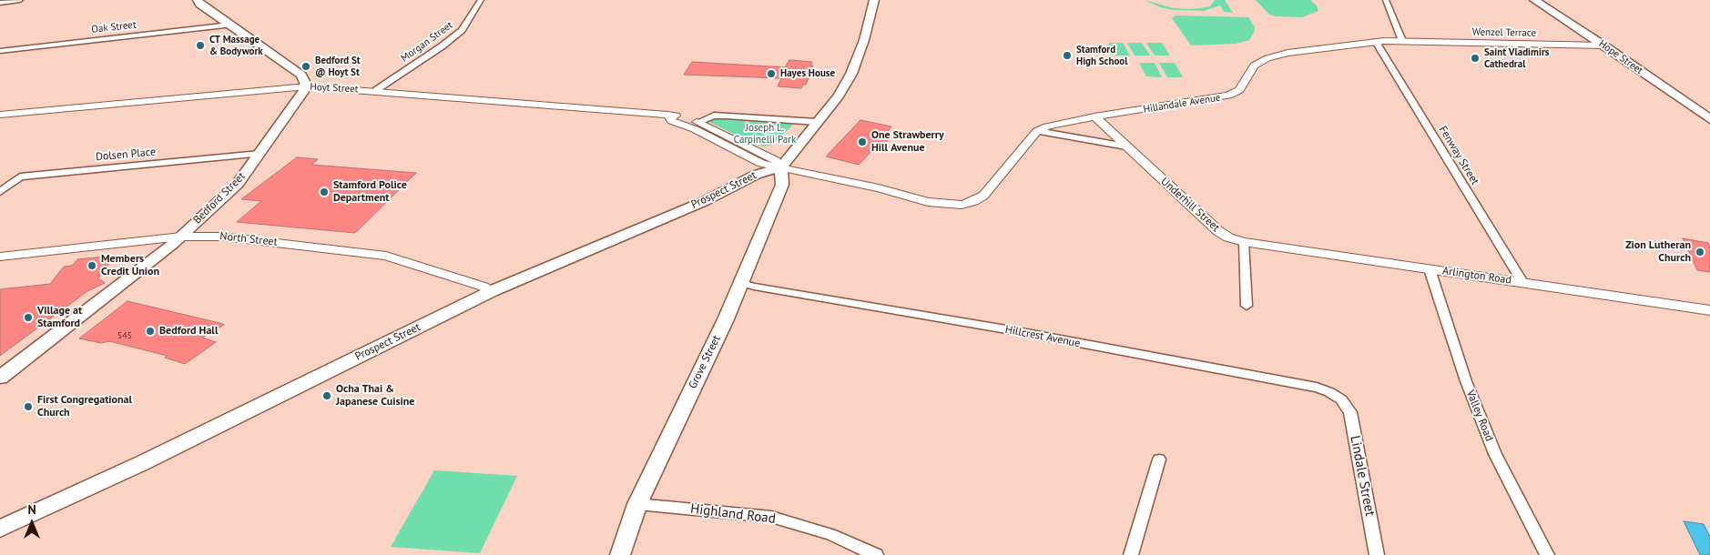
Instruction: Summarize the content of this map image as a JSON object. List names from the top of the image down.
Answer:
{
  "streets": {
    "main road": [
      "Hope Street",
      "Prospect Street",
      "Bedford Street",
      "Grove Street"
    ],
    "street": [
      "Oak Street",
      "Wenzel Terrace",
      "Morgan Street",
      "Hoyt Street",
      "Hillandale Avenue",
      "Dolsen Place",
      "Fenway Street",
      "Underhill Street",
      "North Street",
      "Arlington Road",
      "Hillcrest Avenue",
      "Valley Road",
      "Lindale Street",
      "Highland Road"
    ]
  },
  "crossings": [
    ["Wenzel Terrace", "Hope Street"],
    ["Wenzel Terrace", "Hillandale Avenue"],
    ["Morgan Street", "Hoyt Street"],
    ["Hoyt Street", "Prospect Street"],
    ["Hoyt Street", "Bedford Street"],
    ["Hoyt Street", "Grove Street"],
    ["Hillandale Avenue", "Fenway Street"],
    ["Hillandale Avenue", "Underhill Street"],
    ["Dolsen Place", "Bedford Street"],
    ["Fenway Street", "Arlington Road"],
    ["Prospect Street", "North Street"],
    ["Prospect Street", "Grove Street"],
    ["Bedford Street", "North Street"],
    ["Underhill Street", "Arlington Road"],
    ["Arlington Road", "Valley Road"],
    ["Hillcrest Avenue", "Grove Street"],
    ["Hillcrest Avenue", "Lindale Street"],
    ["Grove Street", "Highland Road"]
  ],
  "parks": ["Joseph L. Carpinelli Park"],
  "places": [
    "CT Massage & Bodywork",
    "Stamford High School",
    "Saint Vladimirs Cathedral",
    "Bedford St @ Hoyt St",
    "Hayes House",
    "One Strawberry Hill Avenue",
    "Stamford Police Department",
    "Zion Lutheran Church",
    "Members Credit Union",
    "Village at Stamford",
    "Bedford Hall",
    "Ocha Thai & Japanese Cuisine",
    "First Congregational Church"
  ],
  "house_numbers": ["545"],
  "north": "top"
}
